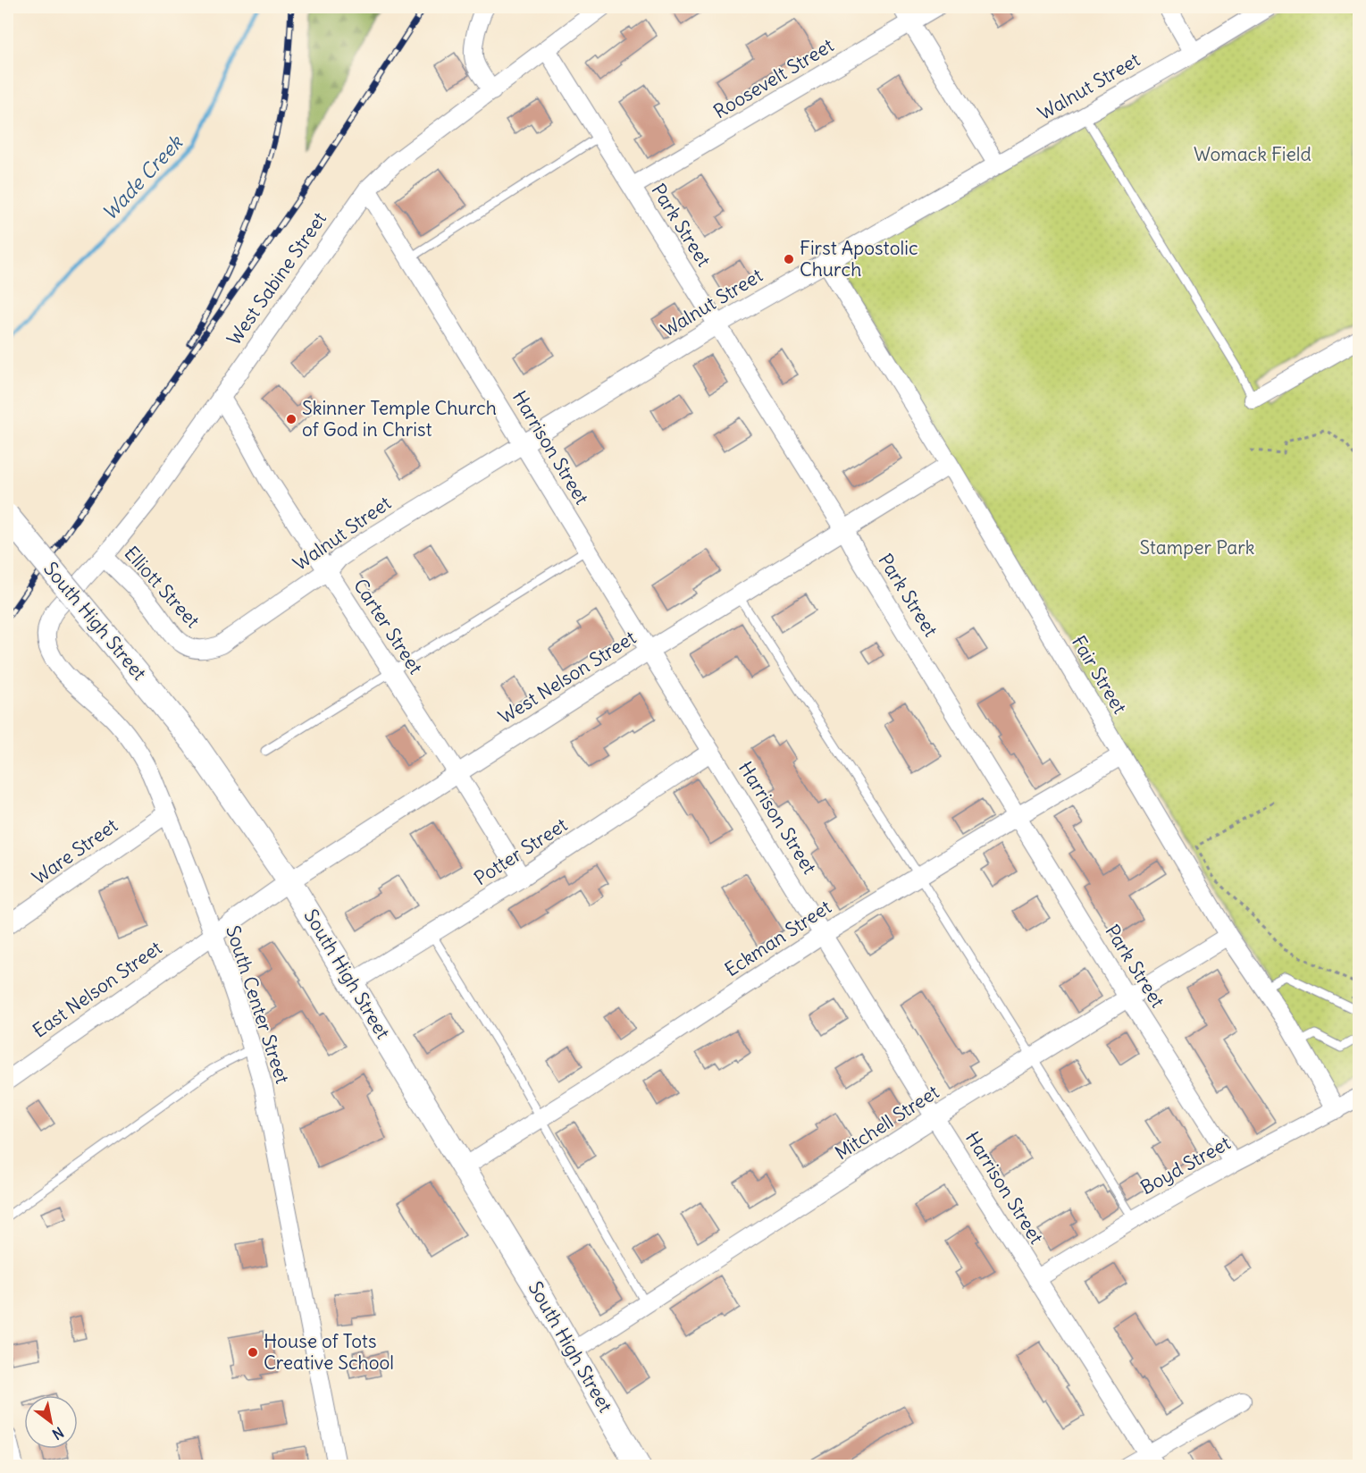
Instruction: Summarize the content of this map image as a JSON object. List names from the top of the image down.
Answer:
{
  "streets": {
    "main road": ["South High Street"],
    "street": [
      "Roosevelt Street",
      "Walnut Street",
      "Park Street",
      "West Sabine Street",
      "Harrison Street",
      "Elliott Street",
      "Carter Street",
      "Fair Street",
      "West Nelson Street",
      "Ware Street",
      "Potter Street",
      "Eckman Street",
      "East Nelson Street",
      "South Center Street",
      "Mitchell Street",
      "Boyd Street"
    ]
  },
  "crossings": [
    ["Roosevelt Street", "Park Street"],
    ["Walnut Street", "Park Street"],
    ["Walnut Street", "Harrison Street"],
    ["Walnut Street", "Elliott Street"],
    ["Walnut Street", "Carter Street"],
    ["Walnut Street", "Fair Street"],
    ["Park Street", "West Sabine Street"],
    ["Park Street", "West Nelson Street"],
    ["Park Street", "Eckman Street"],
    ["Park Street", "Mitchell Street"],
    ["Park Street", "Boyd Street"],
    ["West Sabine Street", "Harrison Street"],
    ["West Sabine Street", "Elliott Street"],
    ["West Sabine Street", "Carter Street"],
    ["West Sabine Street", "South Center Street"],
    ["Harrison Street", "West Nelson Street"],
    ["Harrison Street", "Potter Street"],
    ["Harrison Street", "Eckman Street"],
    ["Harrison Street", "Mitchell Street"],
    ["Harrison Street", "Boyd Street"],
    ["South High Street", "West Nelson Street"],
    ["South High Street", "Potter Street"],
    ["South High Street", "Eckman Street"],
    ["South High Street", "Mitchell Street"],
    ["Carter Street", "West Nelson Street"],
    ["Carter Street", "Potter Street"],
    ["Fair Street", "West Nelson Street"],
    ["Fair Street", "Eckman Street"],
    ["Fair Street", "Mitchell Street"],
    ["Fair Street", "Boyd Street"],
    ["West Nelson Street", "East Nelson Street"],
    ["West Nelson Street", "South Center Street"],
    ["Ware Street", "South Center Street"],
    ["East Nelson Street", "South Center Street"]
  ],
  "water": ["Wade Creek"],
  "parks": ["Womack Field", "Stamper Park"],
  "places": ["First Apostolic Church", "Skinner Temple Church of God in Christ", "House of Tots Creative School"],
  "north": "bottom right"
}
